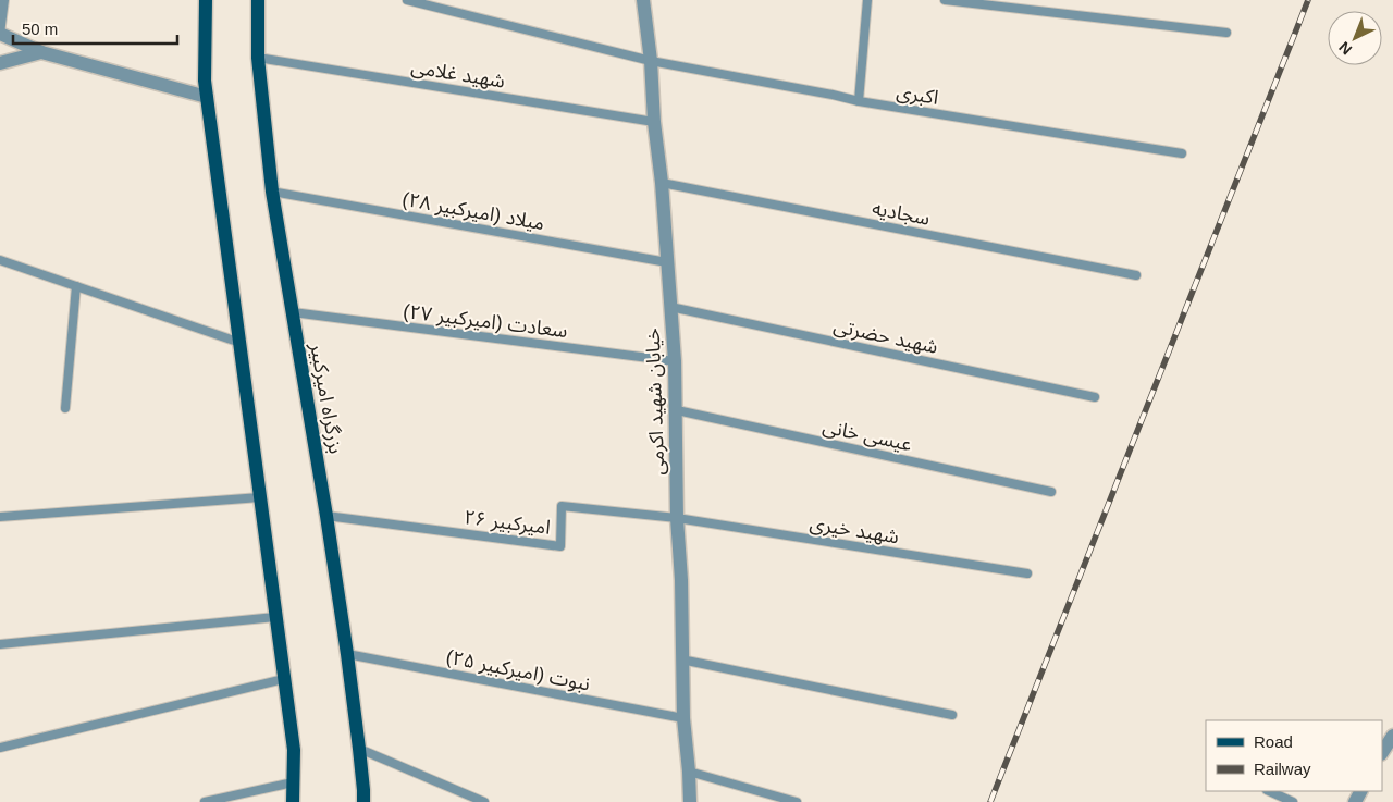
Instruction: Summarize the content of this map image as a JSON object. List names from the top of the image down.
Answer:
{
  "streets": {
    "main road": ["بزرگراه امیرکبیر"],
    "street": ["خیابان شهید اکرمی"],
    "lane": [
      "شهید غلامی",
      "اکبری",
      "میلاد (امیرکبیر ۲۸)",
      "سجادیه",
      "سعادت (امیرکبیر ۲۷)",
      "شهید حضرتی",
      "عیسی خانی",
      "امیرکبیر ۲۶",
      "شهید خیری",
      "نبوت (امیرکبیر ۲۵)"
    ]
  },
  "crossings": [
    ["شهید غلامی", "بزرگراه امیرکبیر"],
    ["شهید غلامی", "خیابان شهید اکرمی"],
    ["اکبری", "خیابان شهید اکرمی"],
    ["میلاد (امیرکبیر ۲۸)", "بزرگراه امیرکبیر"],
    ["میلاد (امیرکبیر ۲۸)", "خیابان شهید اکرمی"],
    ["سجادیه", "خیابان شهید اکرمی"],
    ["سعادت (امیرکبیر ۲۷)", "بزرگراه امیرکبیر"],
    ["سعادت (امیرکبیر ۲۷)", "خیابان شهید اکرمی"],
    ["شهید حضرتی", "خیابان شهید اکرمی"],
    ["بزرگراه امیرکبیر", "امیرکبیر ۲۶"],
    ["بزرگراه امیرکبیر", "نبوت (امیرکبیر ۲۵)"],
    ["خیابان شهید اکرمی", "عیسی خانی"],
    ["خیابان شهید اکرمی", "امیرکبیر ۲۶"],
    ["خیابان شهید اکرمی", "شهید خیری"],
    ["خیابان شهید اکرمی", "نبوت (امیرکبیر ۲۵)"],
    ["امیرکبیر ۲۶", "شهید خیری"]
  ],
  "legend": ["Road", "Railway"],
  "scale_bar": "50 m",
  "north": "bottom left"
}
